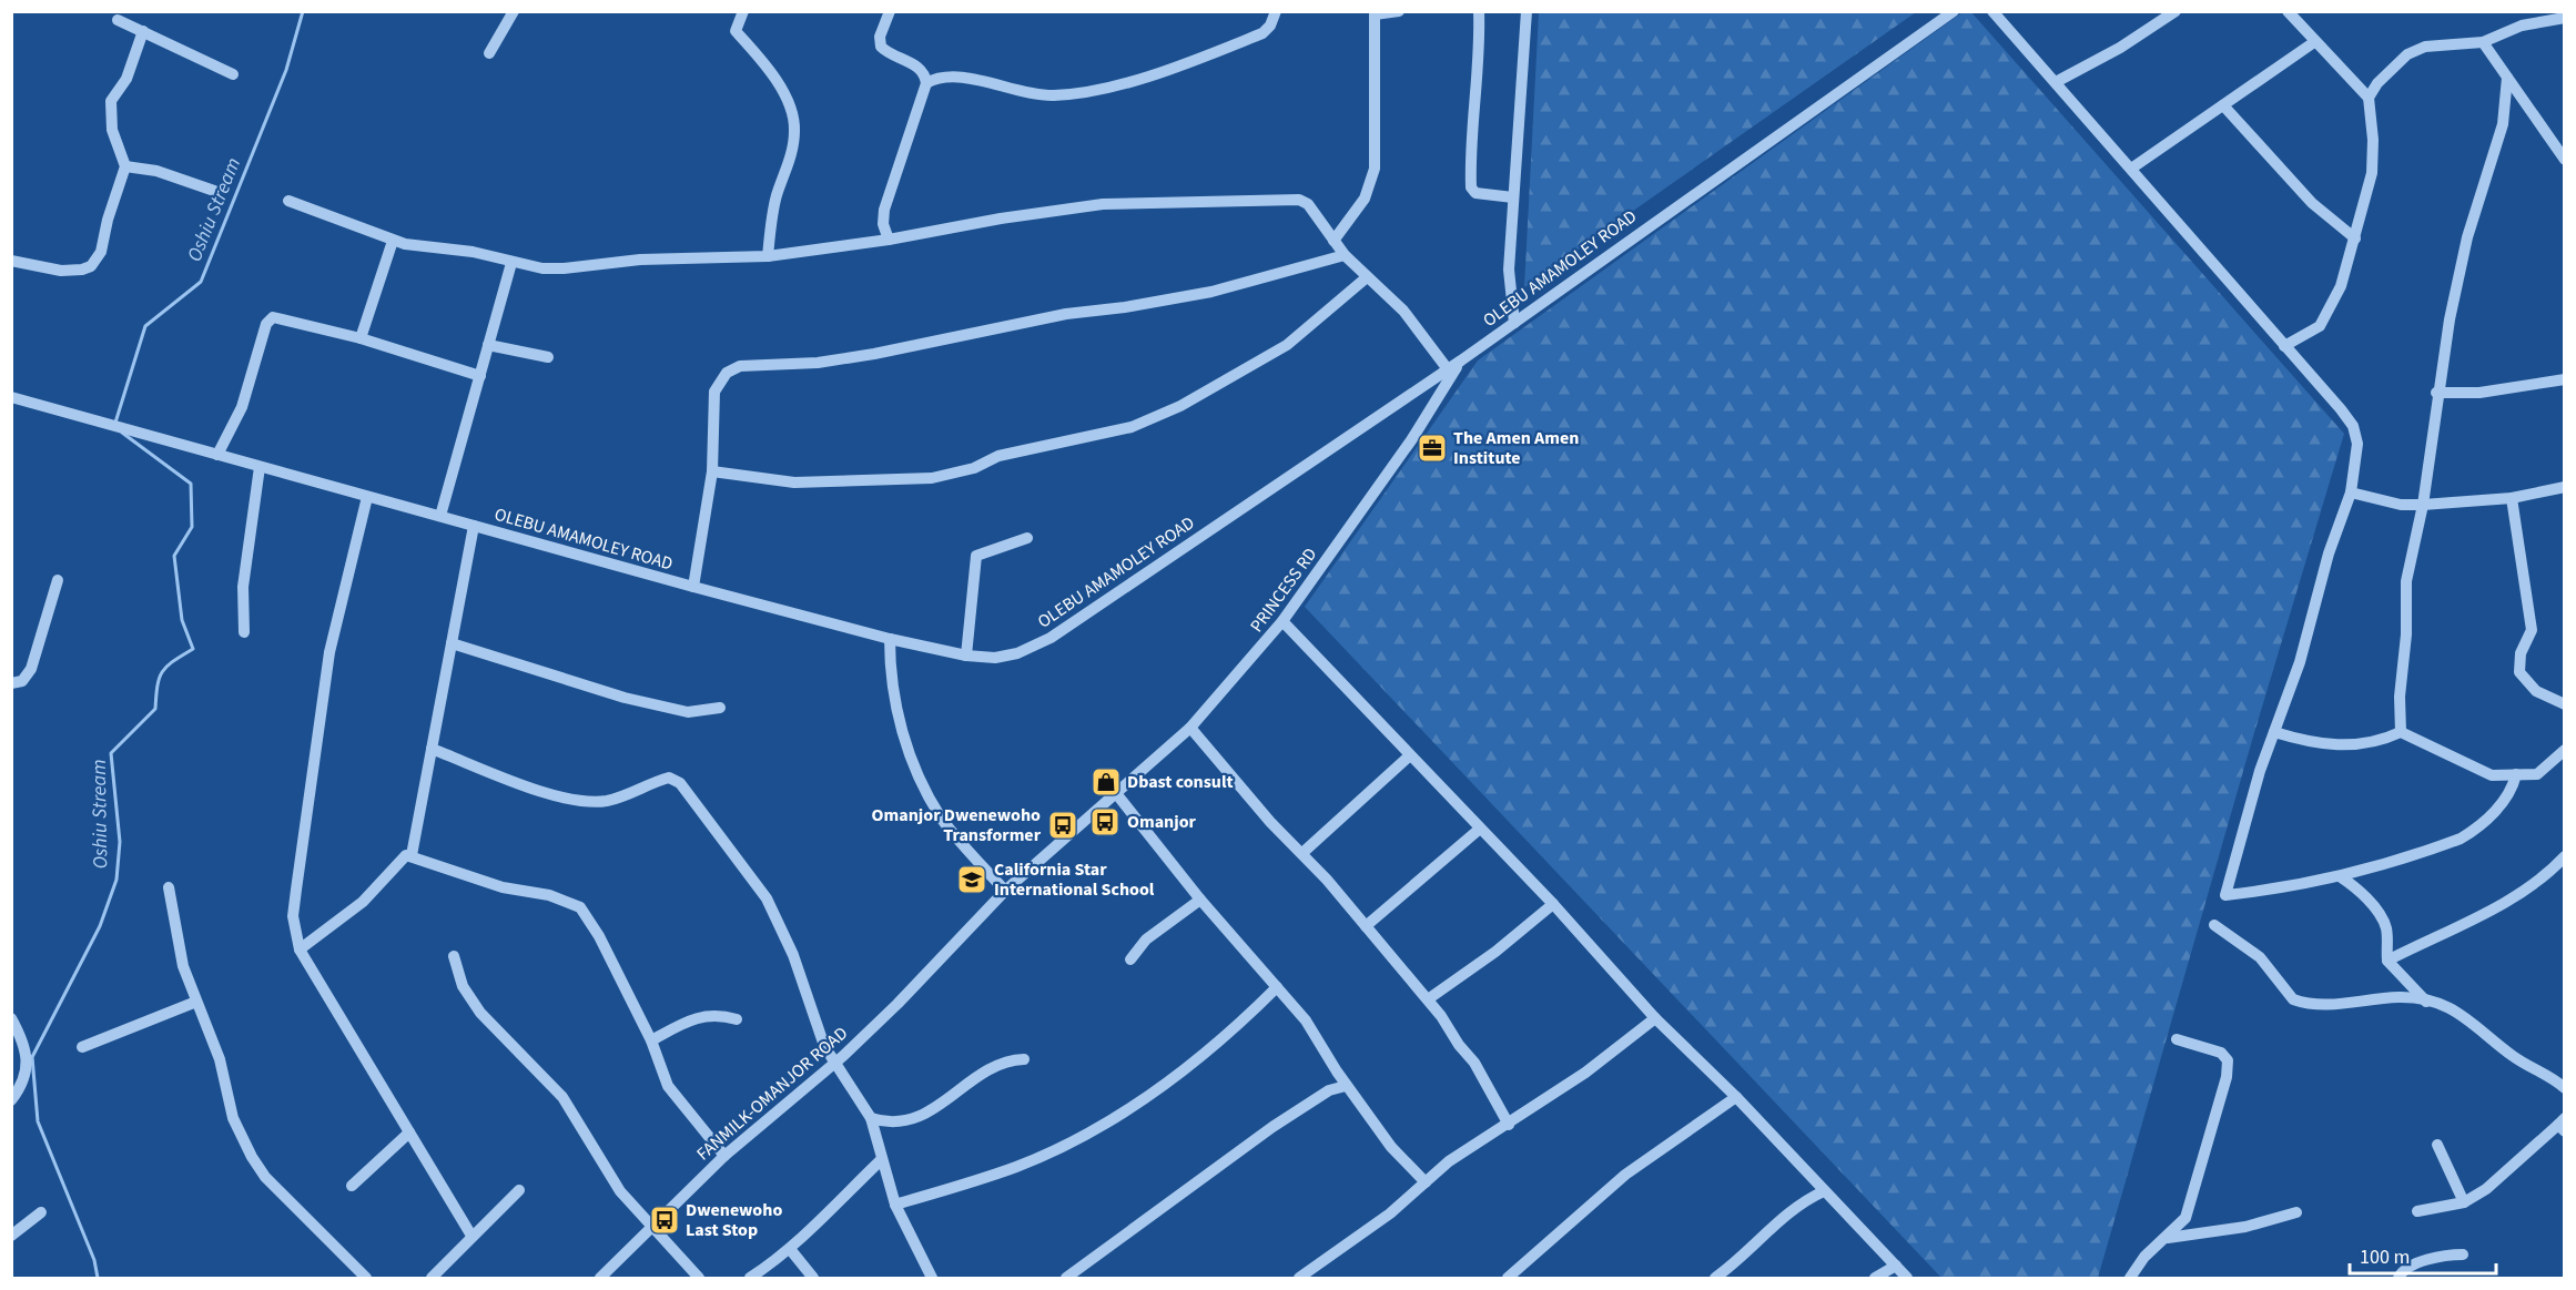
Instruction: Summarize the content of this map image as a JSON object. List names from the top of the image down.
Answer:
{
  "streets": {
    "street": ["OLEBU AMAMOLEY ROAD", "PRINCESS RD", "FANMILK-OMANJOR ROAD"]
  },
  "crossings": [
    ["OLEBU AMAMOLEY ROAD", "PRINCESS RD"],
    ["PRINCESS RD", "FANMILK-OMANJOR ROAD"]
  ],
  "water": ["Oshiu Stream"],
  "places": {
    "office": ["The Amen Amen Institute"],
    "shop": ["Dbast consult"],
    "bus stop": ["Omanjor", "Omanjor Dwenewoho Transformer", "Dwenewoho Last Stop"],
    "school or university": ["California Star International School"]
  },
  "scale_bar": "100 m"
}
